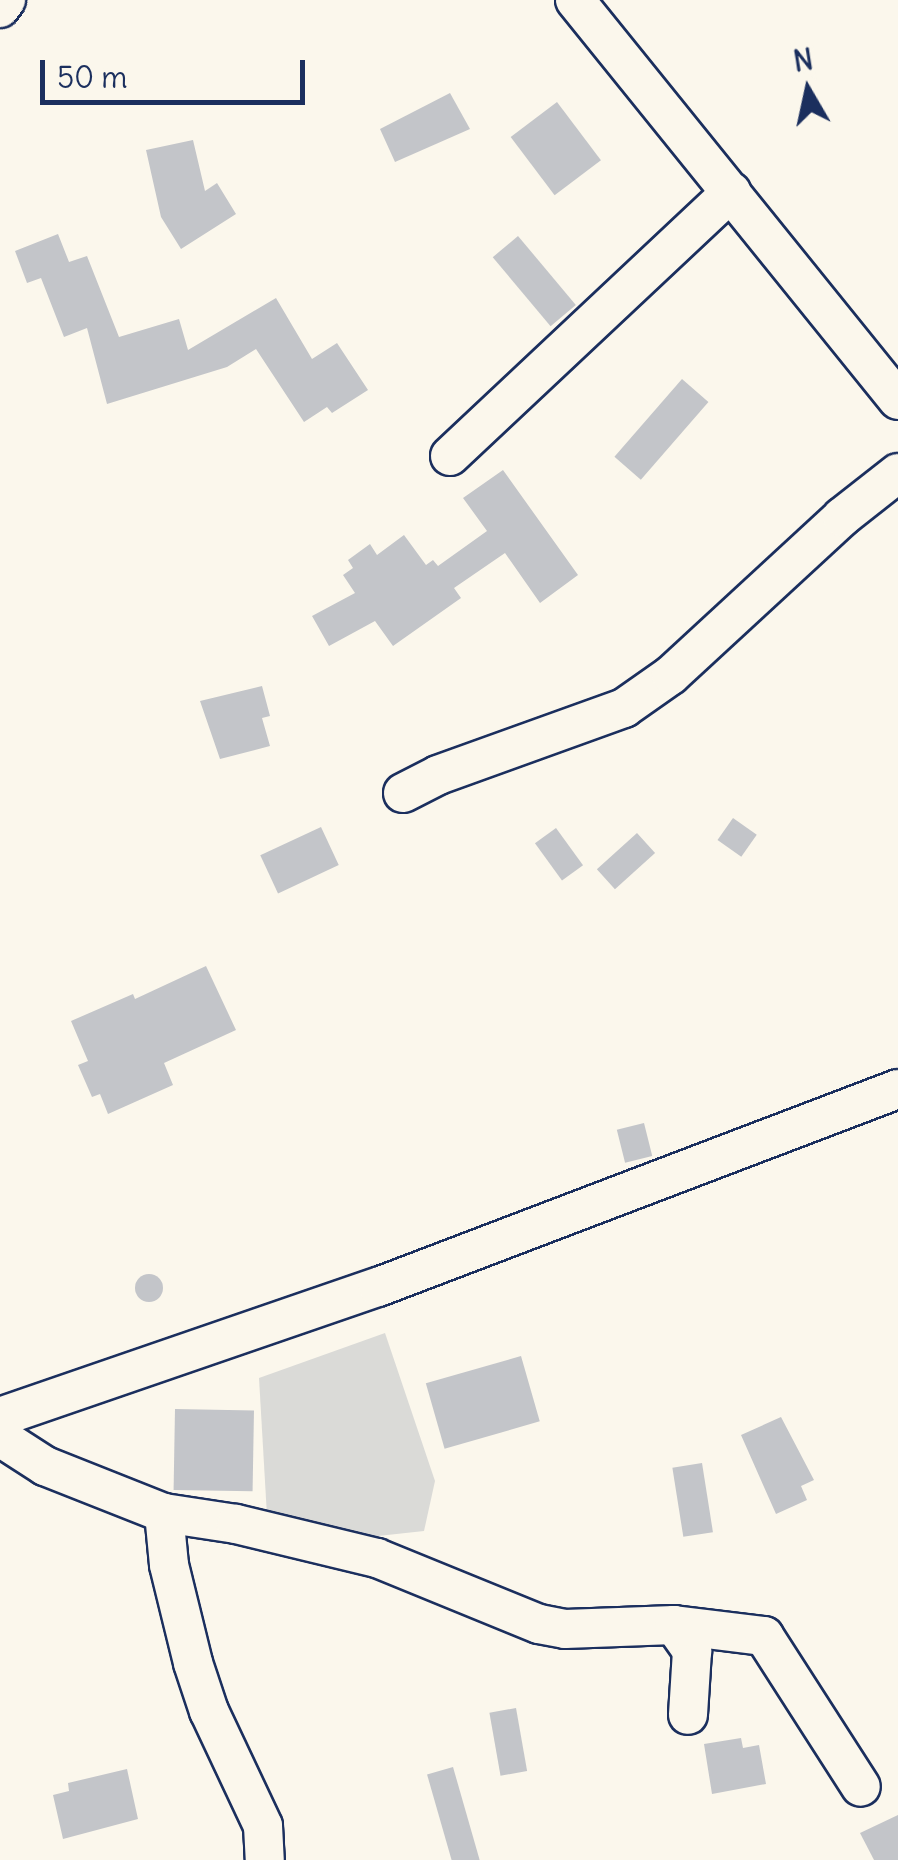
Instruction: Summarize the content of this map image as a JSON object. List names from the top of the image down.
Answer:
{
  "scale_bar": "50 m",
  "north": "top"
}
